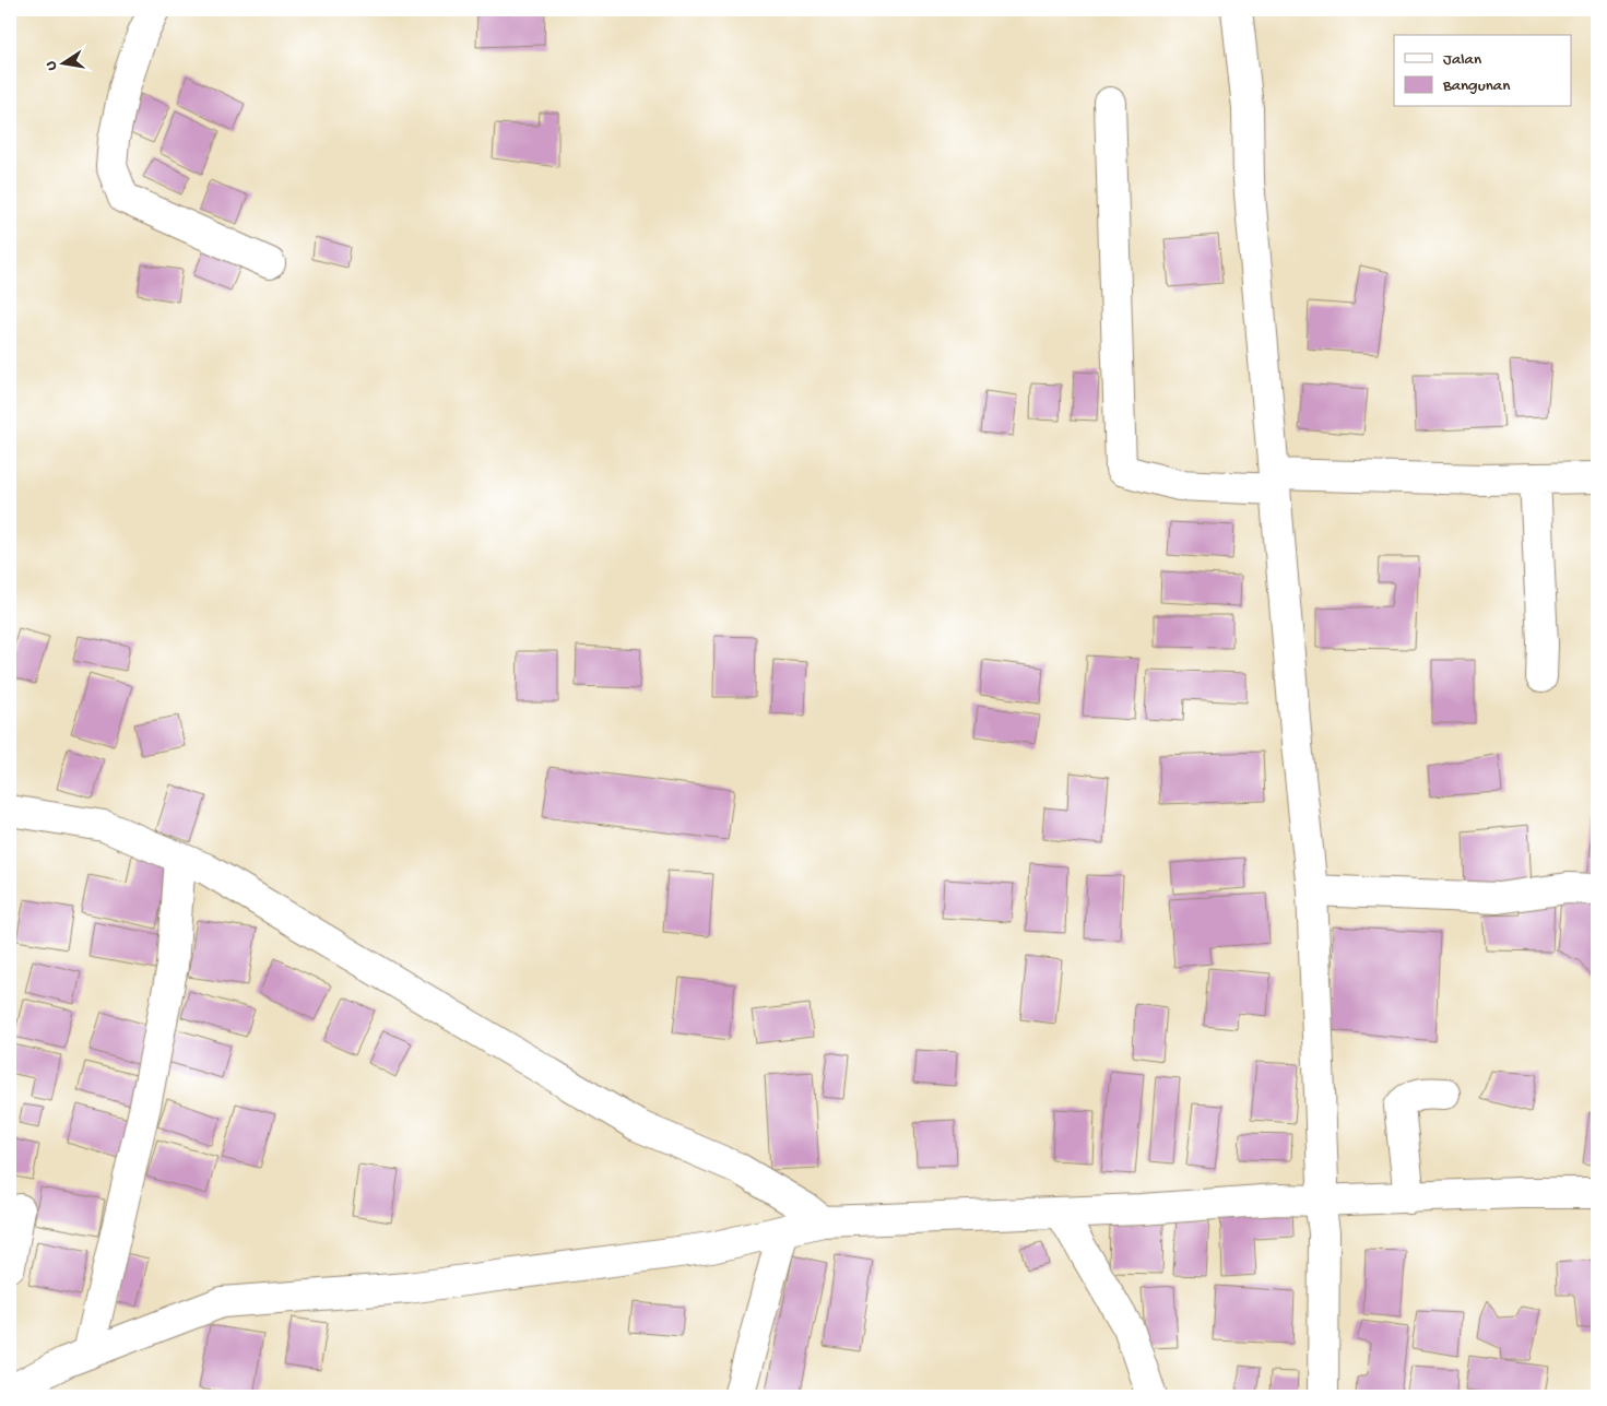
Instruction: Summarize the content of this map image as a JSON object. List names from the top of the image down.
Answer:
{
  "legend": ["Jalan", "Bangunan"],
  "north": "left"
}
